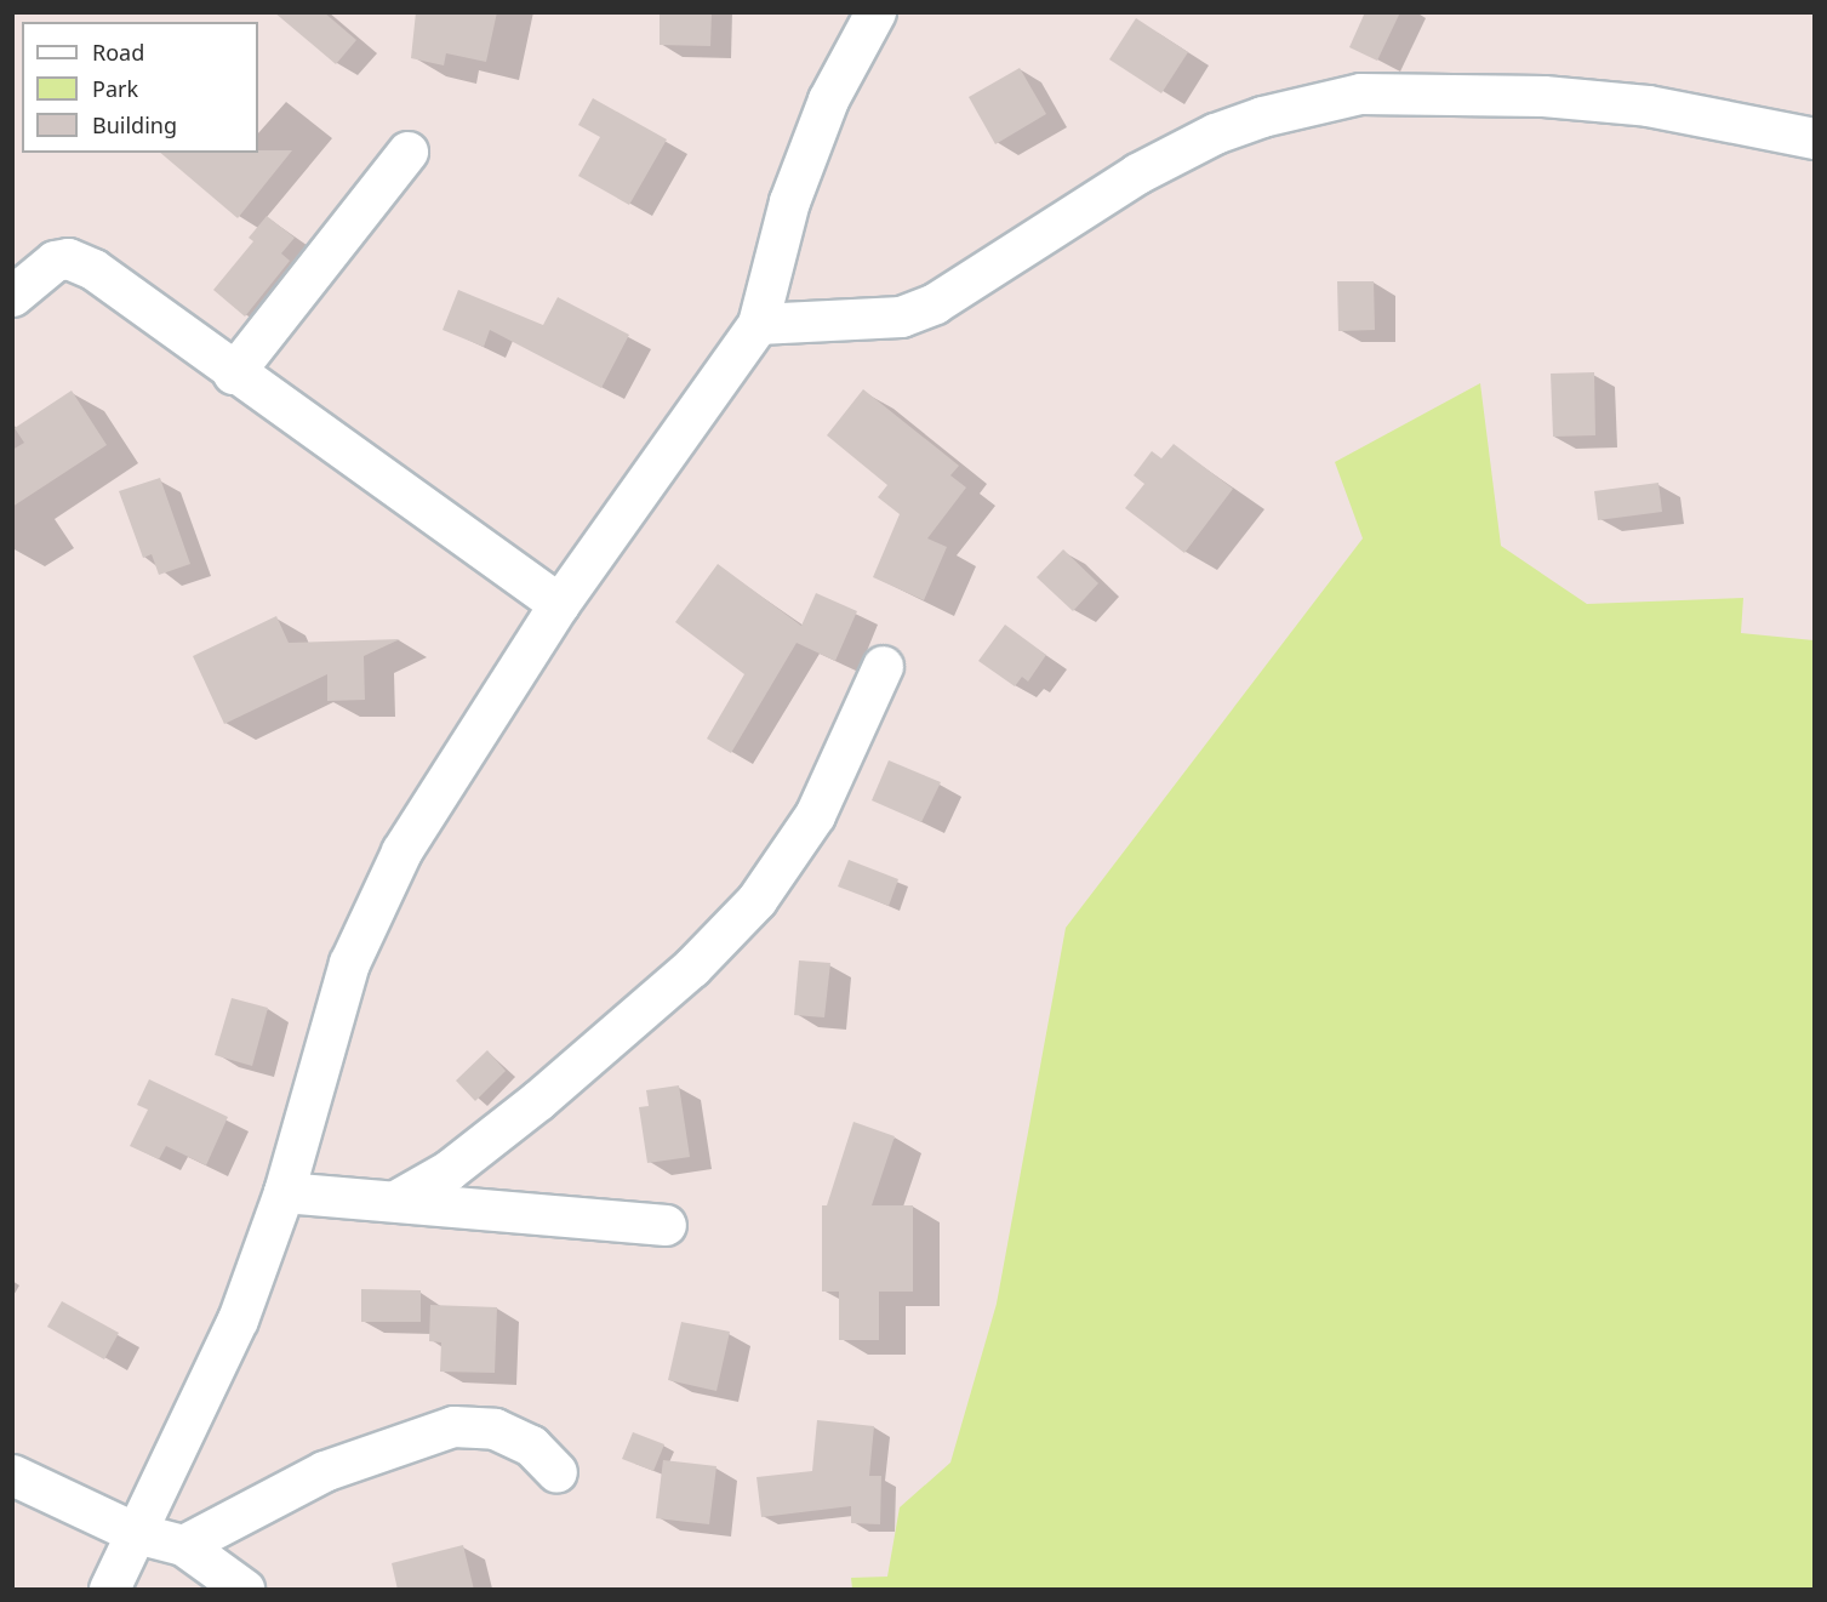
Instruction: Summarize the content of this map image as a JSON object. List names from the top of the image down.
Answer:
{
  "legend": ["Road", "Park", "Building"]
}
